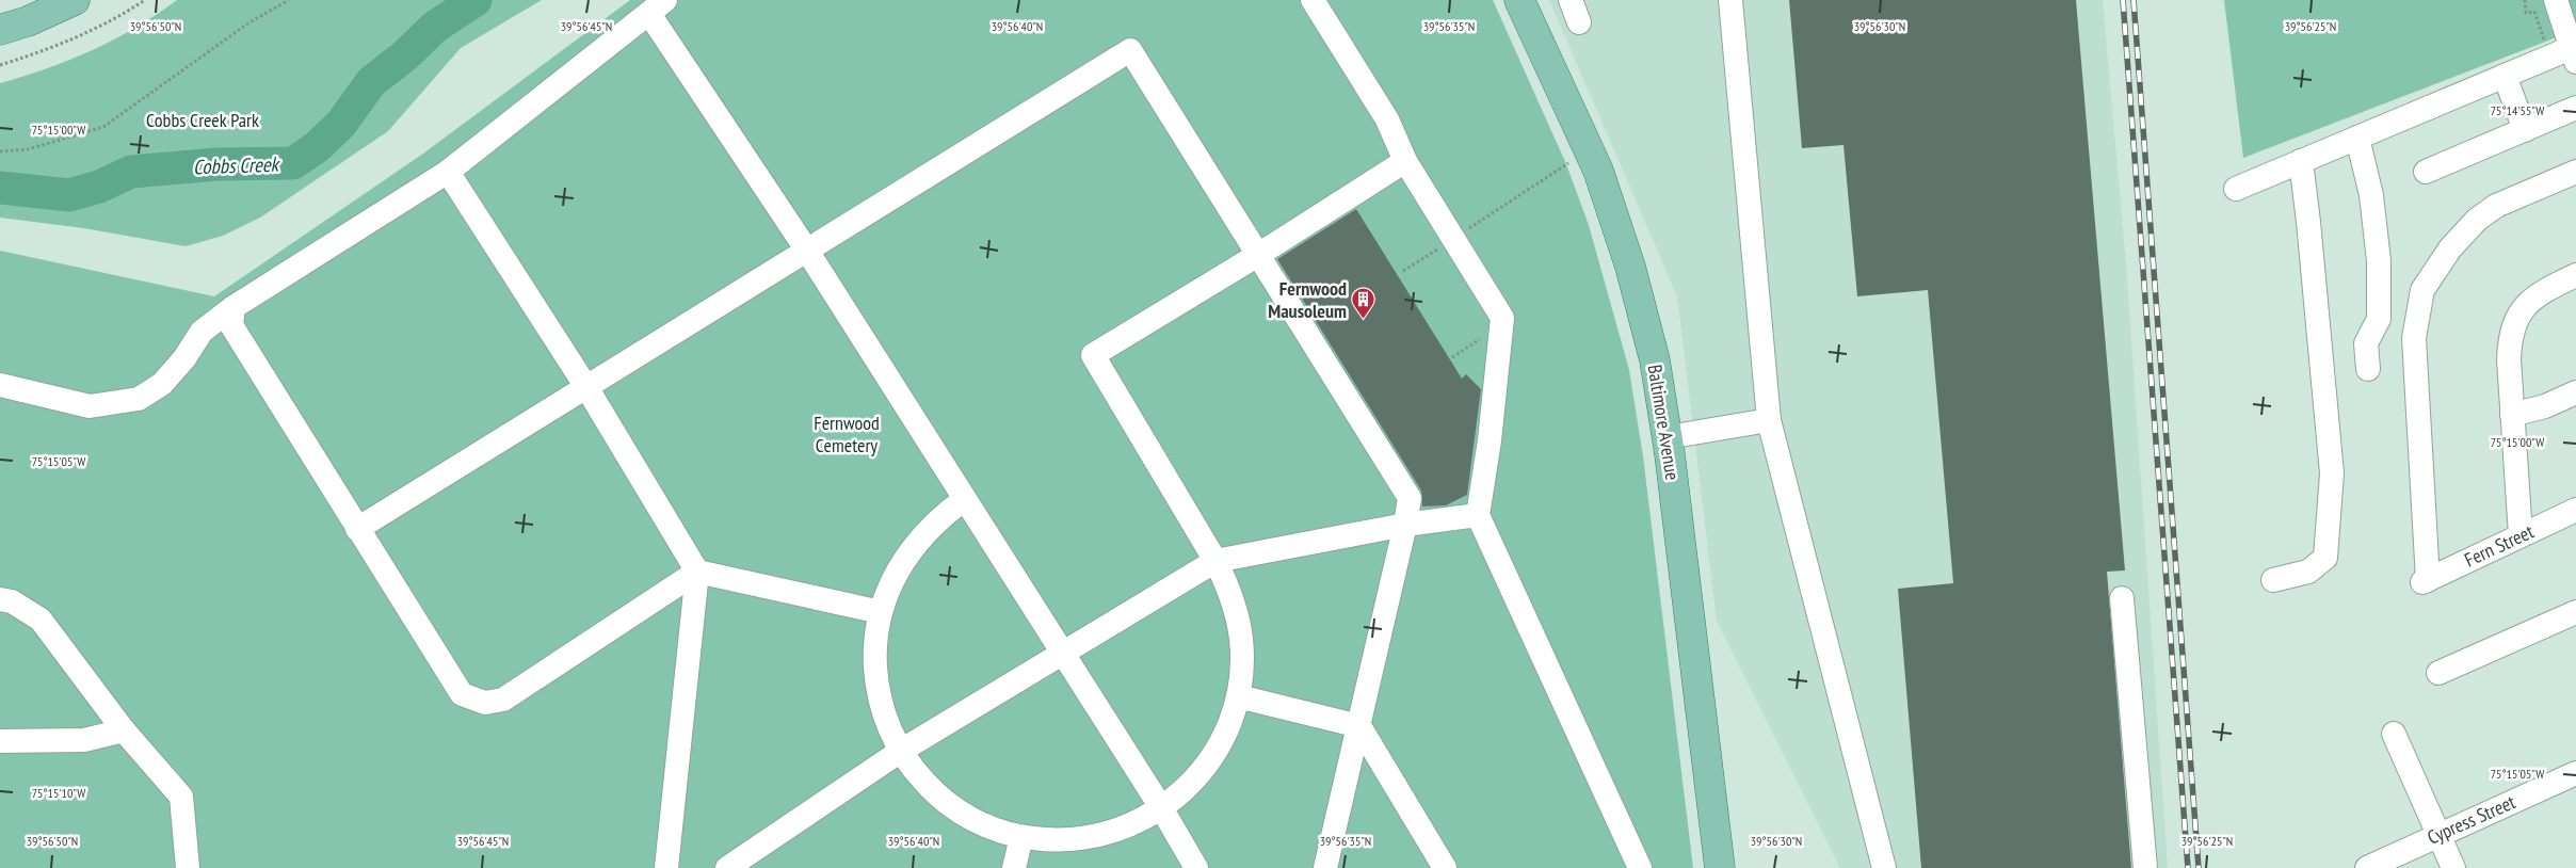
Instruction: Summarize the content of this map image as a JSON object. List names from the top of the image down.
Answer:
{
  "streets": {
    "main road": ["Baltimore Avenue"],
    "street": ["Fern Street", "Cypress Street"]
  },
  "water": ["Cobbs Creek"],
  "parks": ["Cobbs Creek Park", "Fernwood Cemetery"],
  "places": {
    "building": ["Fernwood Mausoleum"]
  },
  "coordinates": [
    "39°56'50\"N",
    "39°56'45\"N",
    "39°56'40\"N",
    "39°56'35\"N",
    "39°56'30\"N",
    "39°56'25\"N",
    "75°14'55\"W",
    "75°15'00\"W",
    "75°15'05\"W",
    "75°15'10\"W"
  ]
}
